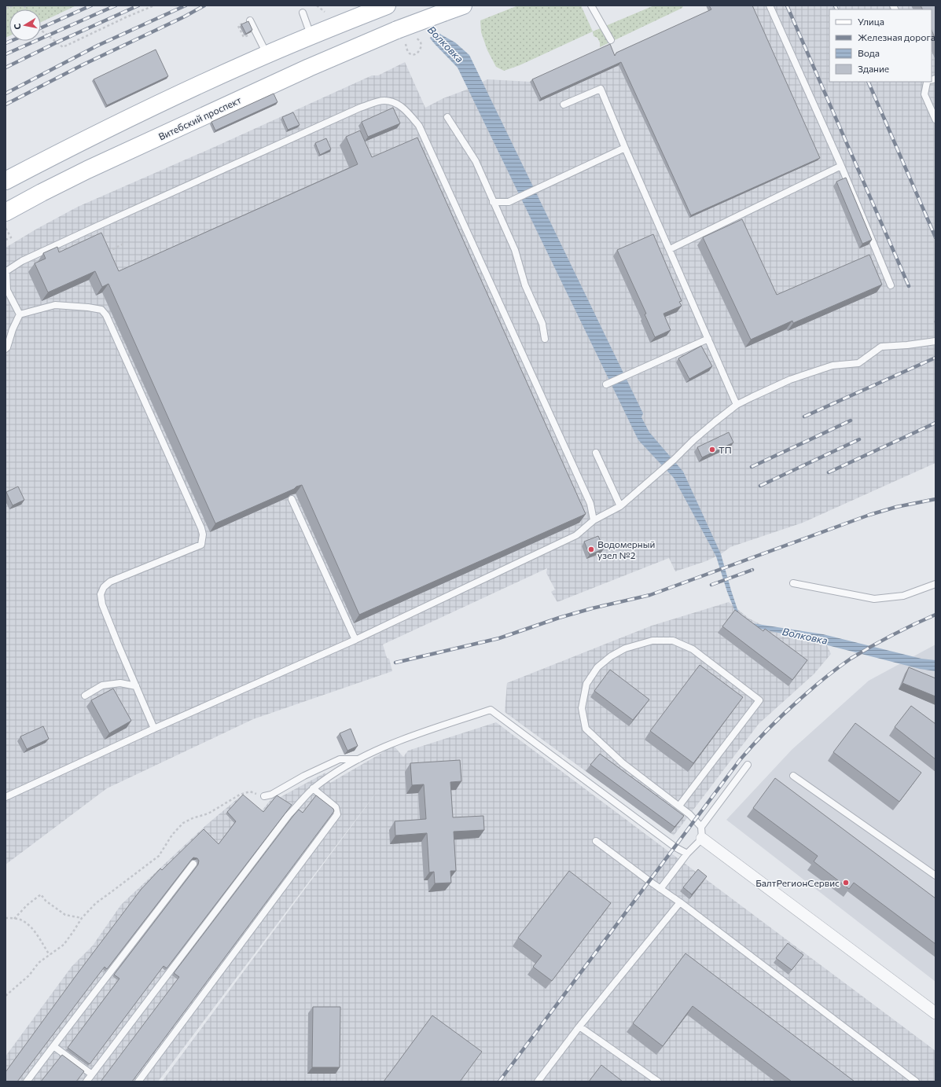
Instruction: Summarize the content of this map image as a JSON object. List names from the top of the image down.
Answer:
{
  "streets": {
    "main road": ["Витебский проспект"]
  },
  "water": ["Волковка"],
  "places": ["ТП", "Водомерный узел №2", "БалтРегионСервис"],
  "legend": [
    "Улица",
    "Железная дорога",
    "Вода",
    "Здание"
  ],
  "north": "left"
}
